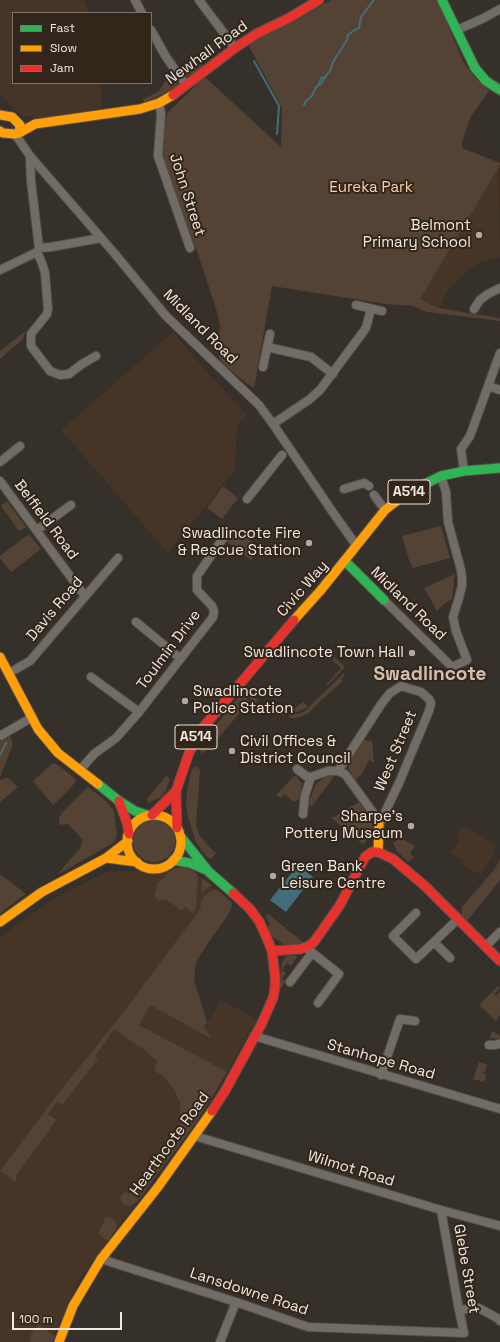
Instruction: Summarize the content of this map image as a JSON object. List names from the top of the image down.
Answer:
{
  "streets": {
    "main road": [
      "Newhall Road",
      "Midland Road",
      "A514",
      "Civic Way",
      "West Street",
      "Hearthcote Road"
    ],
    "street": [
      "John Street",
      "Belfield Road",
      "Davis Road",
      "Toulmin Drive",
      "Stanhope Road",
      "Wilmot Road",
      "Glebe Street",
      "Lansdowne Road"
    ]
  },
  "crossings": [
    ["Newhall Road", "John Street"],
    ["Newhall Road", "Midland Road"],
    ["Midland Road", "Civic Way"],
    ["Belfield Road", "Davis Road"],
    ["Stanhope Road", "Hearthcote Road"],
    ["Hearthcote Road", "Wilmot Road"],
    ["Hearthcote Road", "Lansdowne Road"],
    ["Wilmot Road", "Glebe Street"],
    ["Glebe Street", "Lansdowne Road"]
  ],
  "districts": ["Swadlincote"],
  "parks": ["Eureka Park"],
  "places": [
    "Belmont Primary School",
    "Swadlincote Fire & Rescue Station",
    "Swadlincote Town Hall",
    "Swadlincote Police Station",
    "Civil Offices & District Council",
    "Sharpe's Pottery Museum",
    "Green Bank Leisure Centre"
  ],
  "legend": ["Fast", "Slow", "Jam"],
  "scale_bar": "100 m"
}
